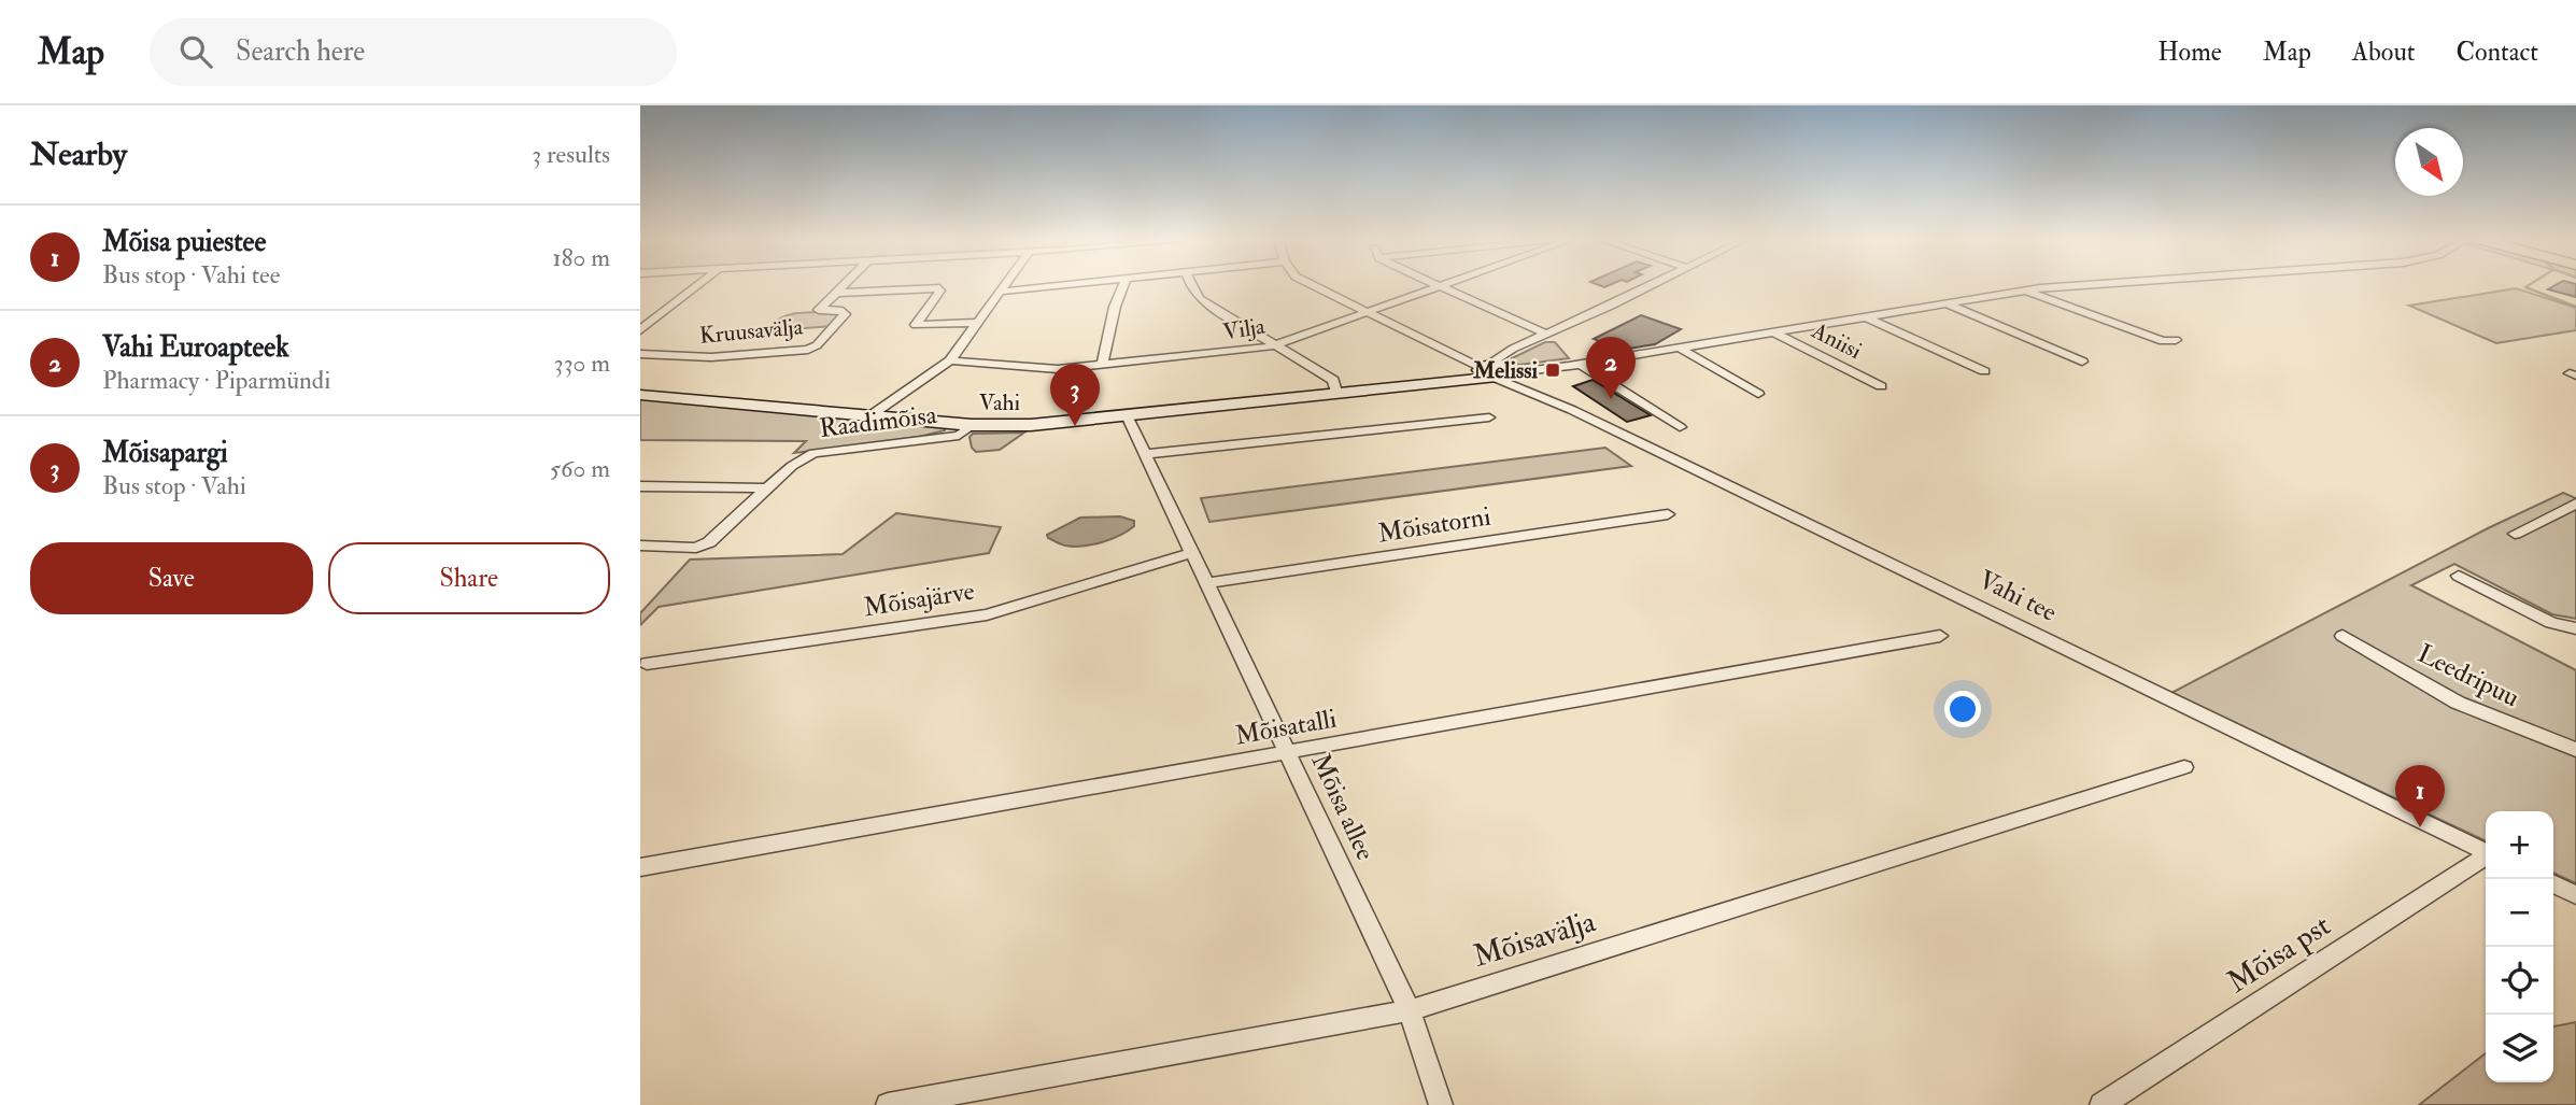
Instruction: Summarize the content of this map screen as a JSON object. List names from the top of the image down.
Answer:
{
  "streets": {
    "street": [
      "Vilja",
      "Kruusavälja",
      "Aniisi",
      "Vahi",
      "Raadimõisa",
      "Mõisatorni",
      "Vahi tee",
      "Mõisajärve",
      "Leedripuu",
      "Mõisatalli",
      "Mõisa allee",
      "Mõisavälja",
      "Mõisa pst"
    ]
  },
  "crossings": [
    ["Vilja", "Vahi tee"],
    ["Aniisi", "Vahi"],
    ["Vahi", "Raadimõisa"],
    ["Vahi", "Vahi tee"],
    ["Vahi", "Mõisa allee"],
    ["Mõisatorni", "Mõisa allee"],
    ["Mõisajärve", "Mõisa allee"],
    ["Mõisatalli", "Mõisa allee"],
    ["Mõisa allee", "Mõisavälja"]
  ],
  "places": {
    "transit": ["Melissi"]
  },
  "north": "bottom right",
  "page": {
    "header": "Map",
    "search": "Search here",
    "nav": [
      "Home",
      "Map",
      "About",
      "Contact"
    ],
    "heading": ["Nearby", "3 results"],
    "list": [
      {
        "mark": "1",
        "name": "Mõisa puiestee",
        "note": "Bus stop · Vahi tee",
        "value": "180 m"
      },
      {
        "mark": "2",
        "name": "Vahi Euroapteek",
        "note": "Pharmacy · Piparmündi",
        "value": "330 m"
      },
      {
        "mark": "3",
        "name": "Mõisapargi",
        "note": "Bus stop · Vahi",
        "value": "560 m"
      }
    ],
    "pins": ["2", "3", "1"],
    "buttons": ["Save", "Share"],
    "map_buttons": ["+", "−"]
  }
}
